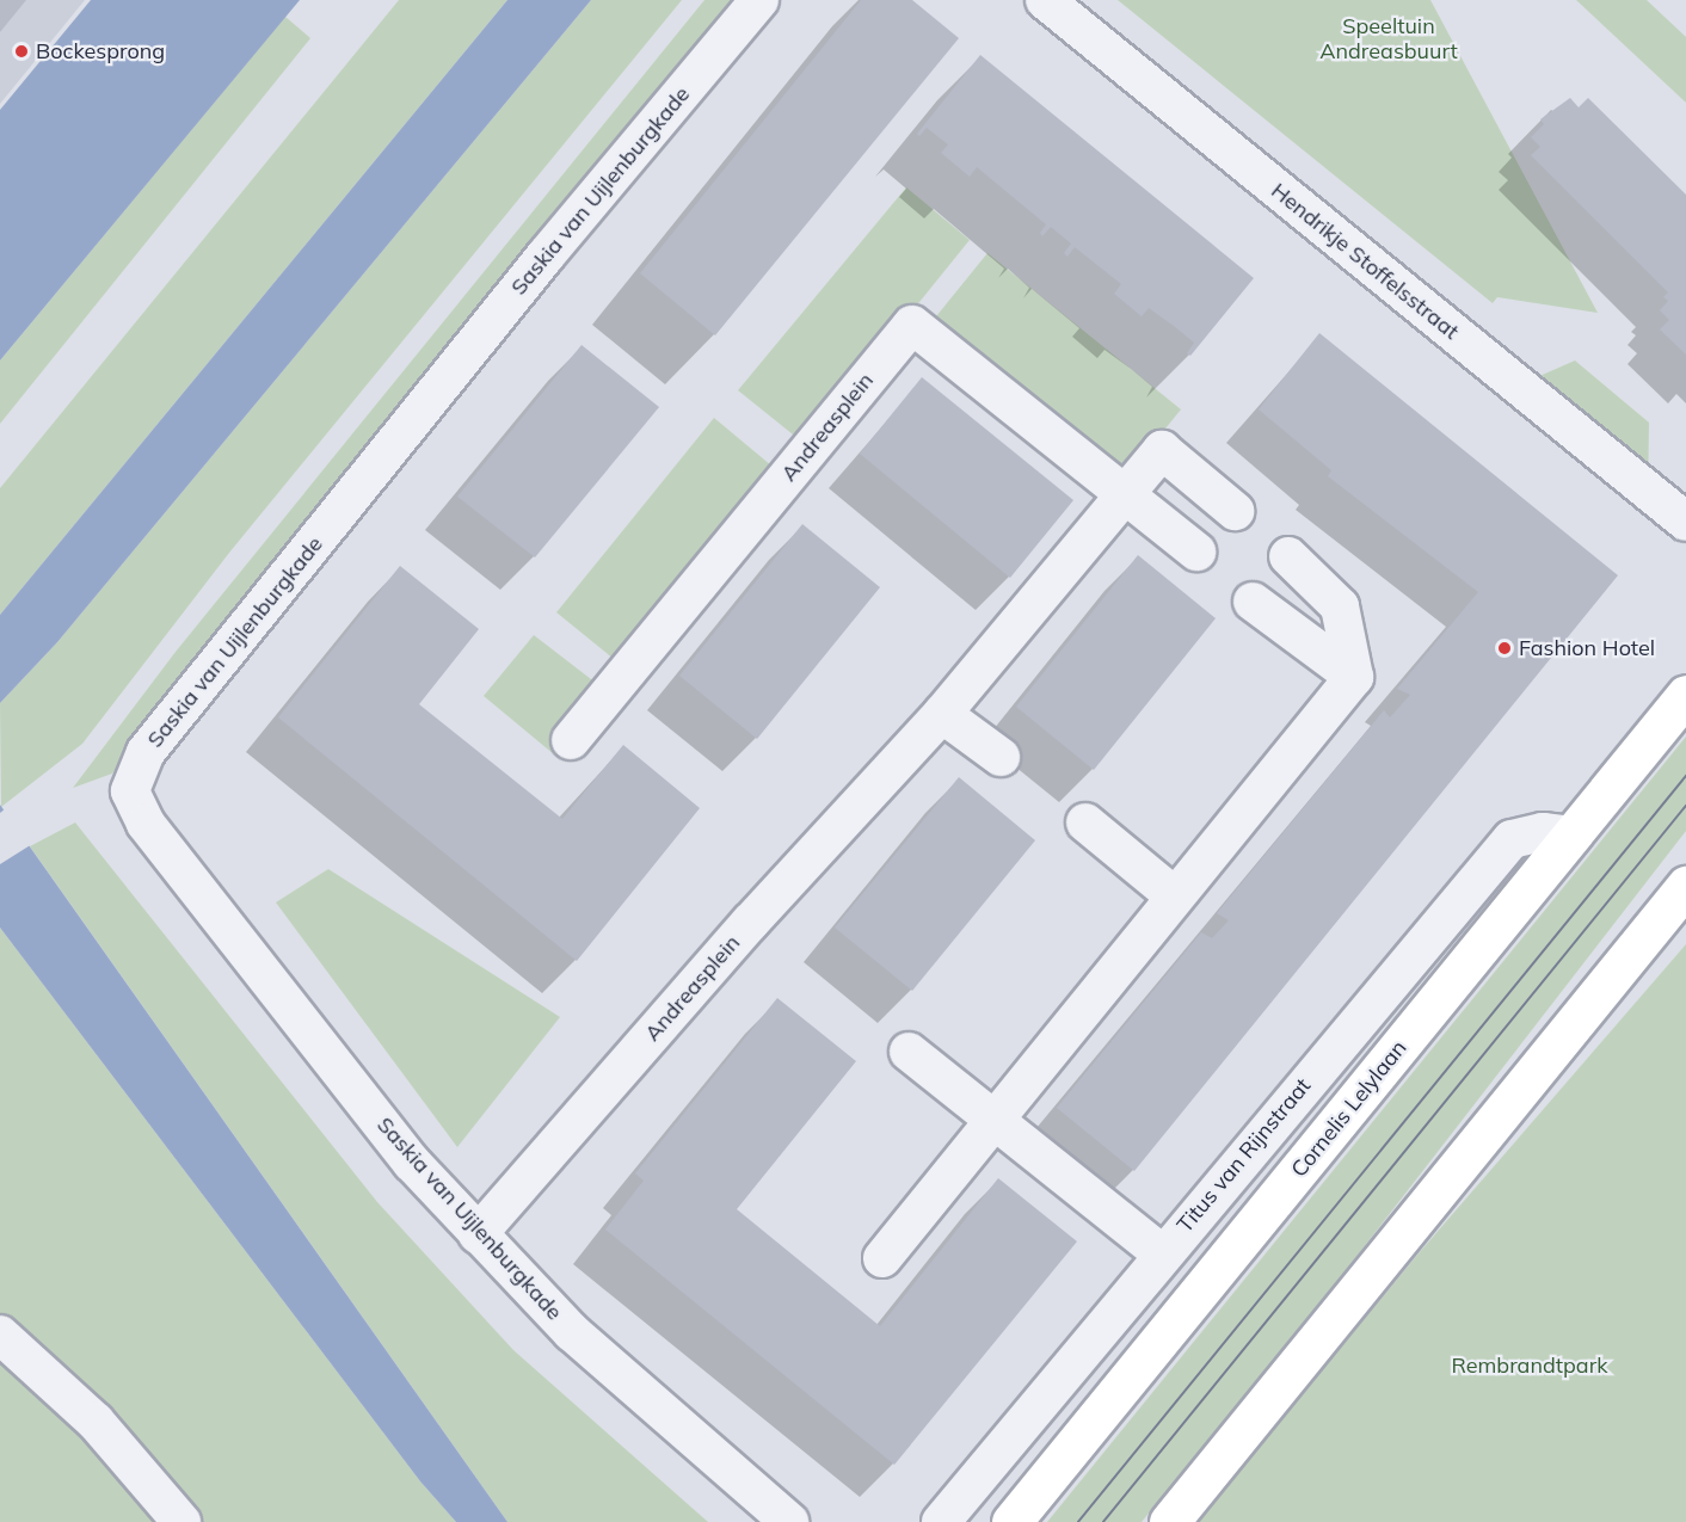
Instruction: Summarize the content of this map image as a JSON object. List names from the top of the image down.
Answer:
{
  "streets": {
    "main road": ["Cornelis Lelylaan"],
    "street": [
      "Saskia van Uijlenburgkade",
      "Hendrikje Stoffelsstraat",
      "Andreasplein",
      "Titus van Rijnstraat"
    ]
  },
  "crossings": [
    ["Saskia van Uijlenburgkade", "Andreasplein"],
    ["Cornelis Lelylaan", "Titus van Rijnstraat"]
  ],
  "parks": ["Speeltuin Andreasbuurt", "Rembrandtpark"],
  "places": ["Bockesprong", "Fashion Hotel"]
}
